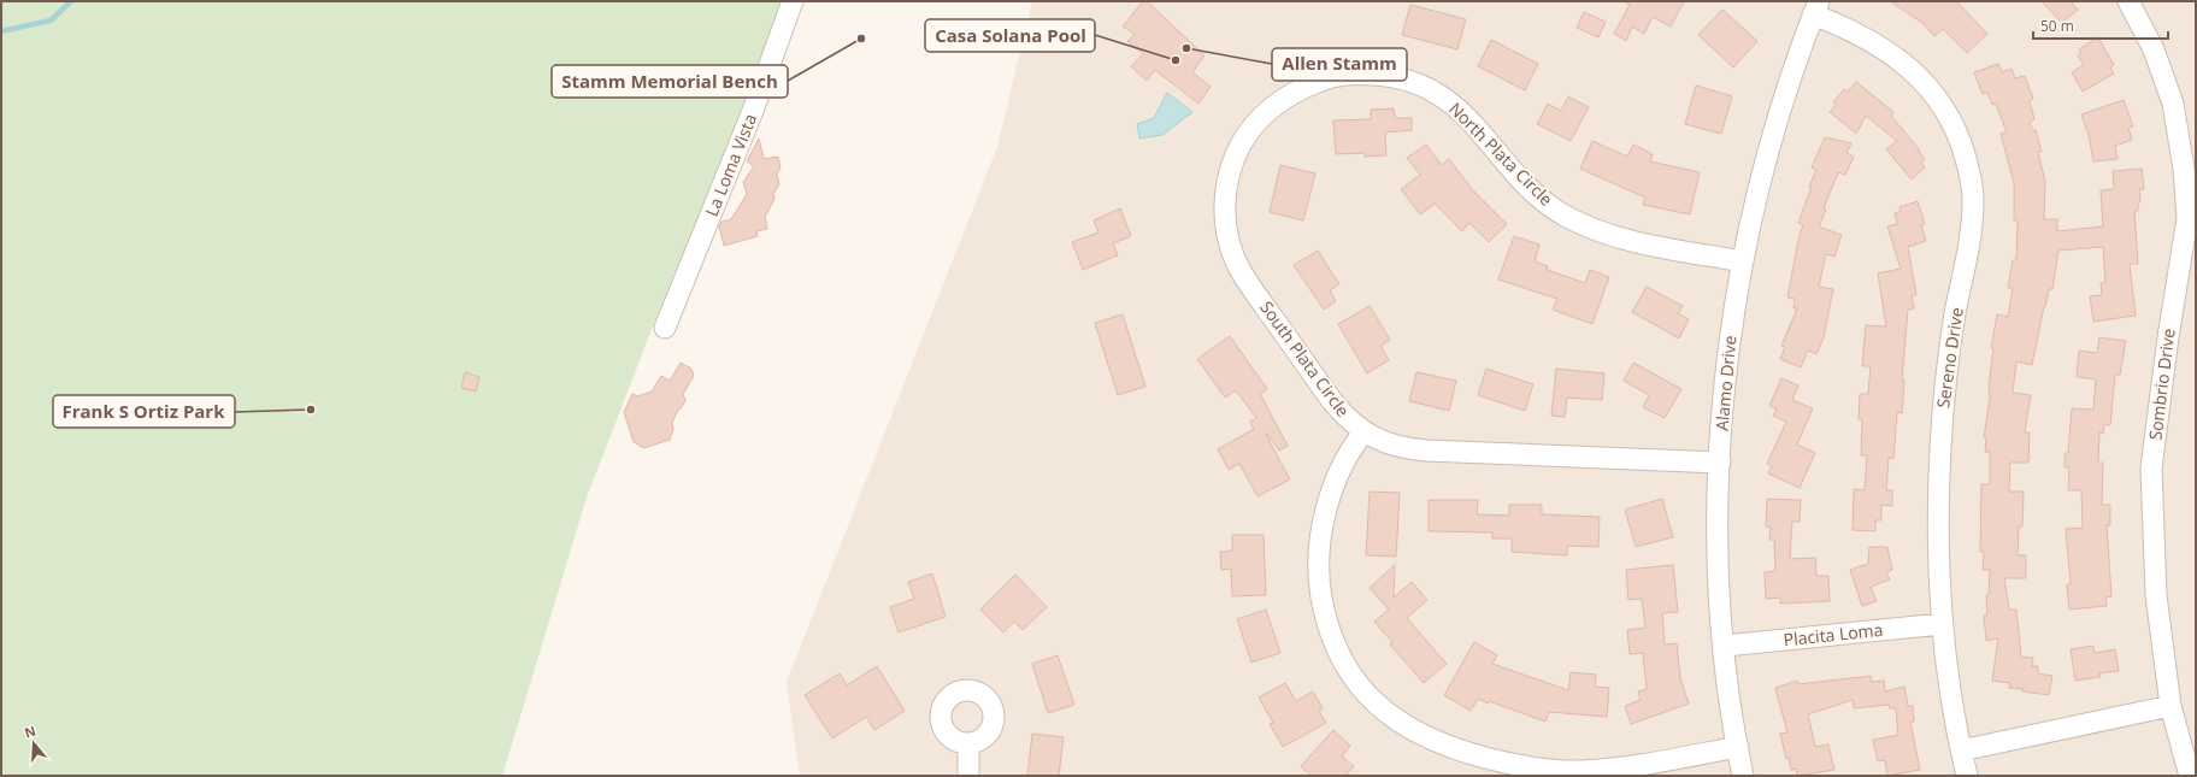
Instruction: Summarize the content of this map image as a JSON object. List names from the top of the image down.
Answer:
{
  "streets": {
    "street": [
      "North Plata Circle",
      "La Loma Vista",
      "Sereno Drive",
      "South Plata Circle",
      "Alamo Drive",
      "Sombrio Drive",
      "Placita Loma"
    ]
  },
  "crossings": [
    ["North Plata Circle", "South Plata Circle"],
    ["North Plata Circle", "Alamo Drive"],
    ["Sereno Drive", "Alamo Drive"],
    ["Sereno Drive", "Placita Loma"],
    ["South Plata Circle", "Alamo Drive"],
    ["Alamo Drive", "Placita Loma"]
  ],
  "places": [
    "Stamm Memorial Bench",
    "Allen Stamm",
    "Casa Solana Pool",
    "Frank S Ortiz Park"
  ],
  "scale_bar": "50 m",
  "north": "top"
}
